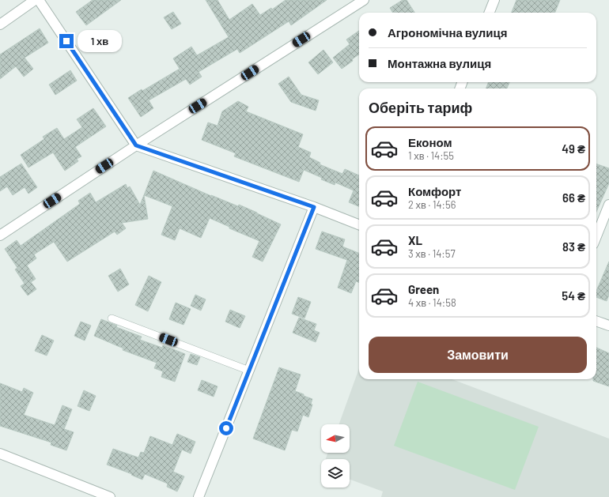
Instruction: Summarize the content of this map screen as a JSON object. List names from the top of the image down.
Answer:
{
  "north": "left",
  "page": {
    "banner": ["Агрономічна вулиця", "Монтажна вулиця"],
    "bubble": "1 хв",
    "heading": "Оберіть тариф",
    "list": [
      {
        "name": "Економ",
        "note": "1 хв · 14:55",
        "value": "49 ₴"
      },
      {
        "name": "Комфорт",
        "note": "2 хв · 14:56",
        "value": "66 ₴"
      },
      {
        "name": "XL",
        "note": "3 хв · 14:57",
        "value": "83 ₴"
      },
      {
        "name": "Green",
        "note": "4 хв · 14:58",
        "value": "54 ₴"
      }
    ],
    "buttons": "Замовити"
  }
}
